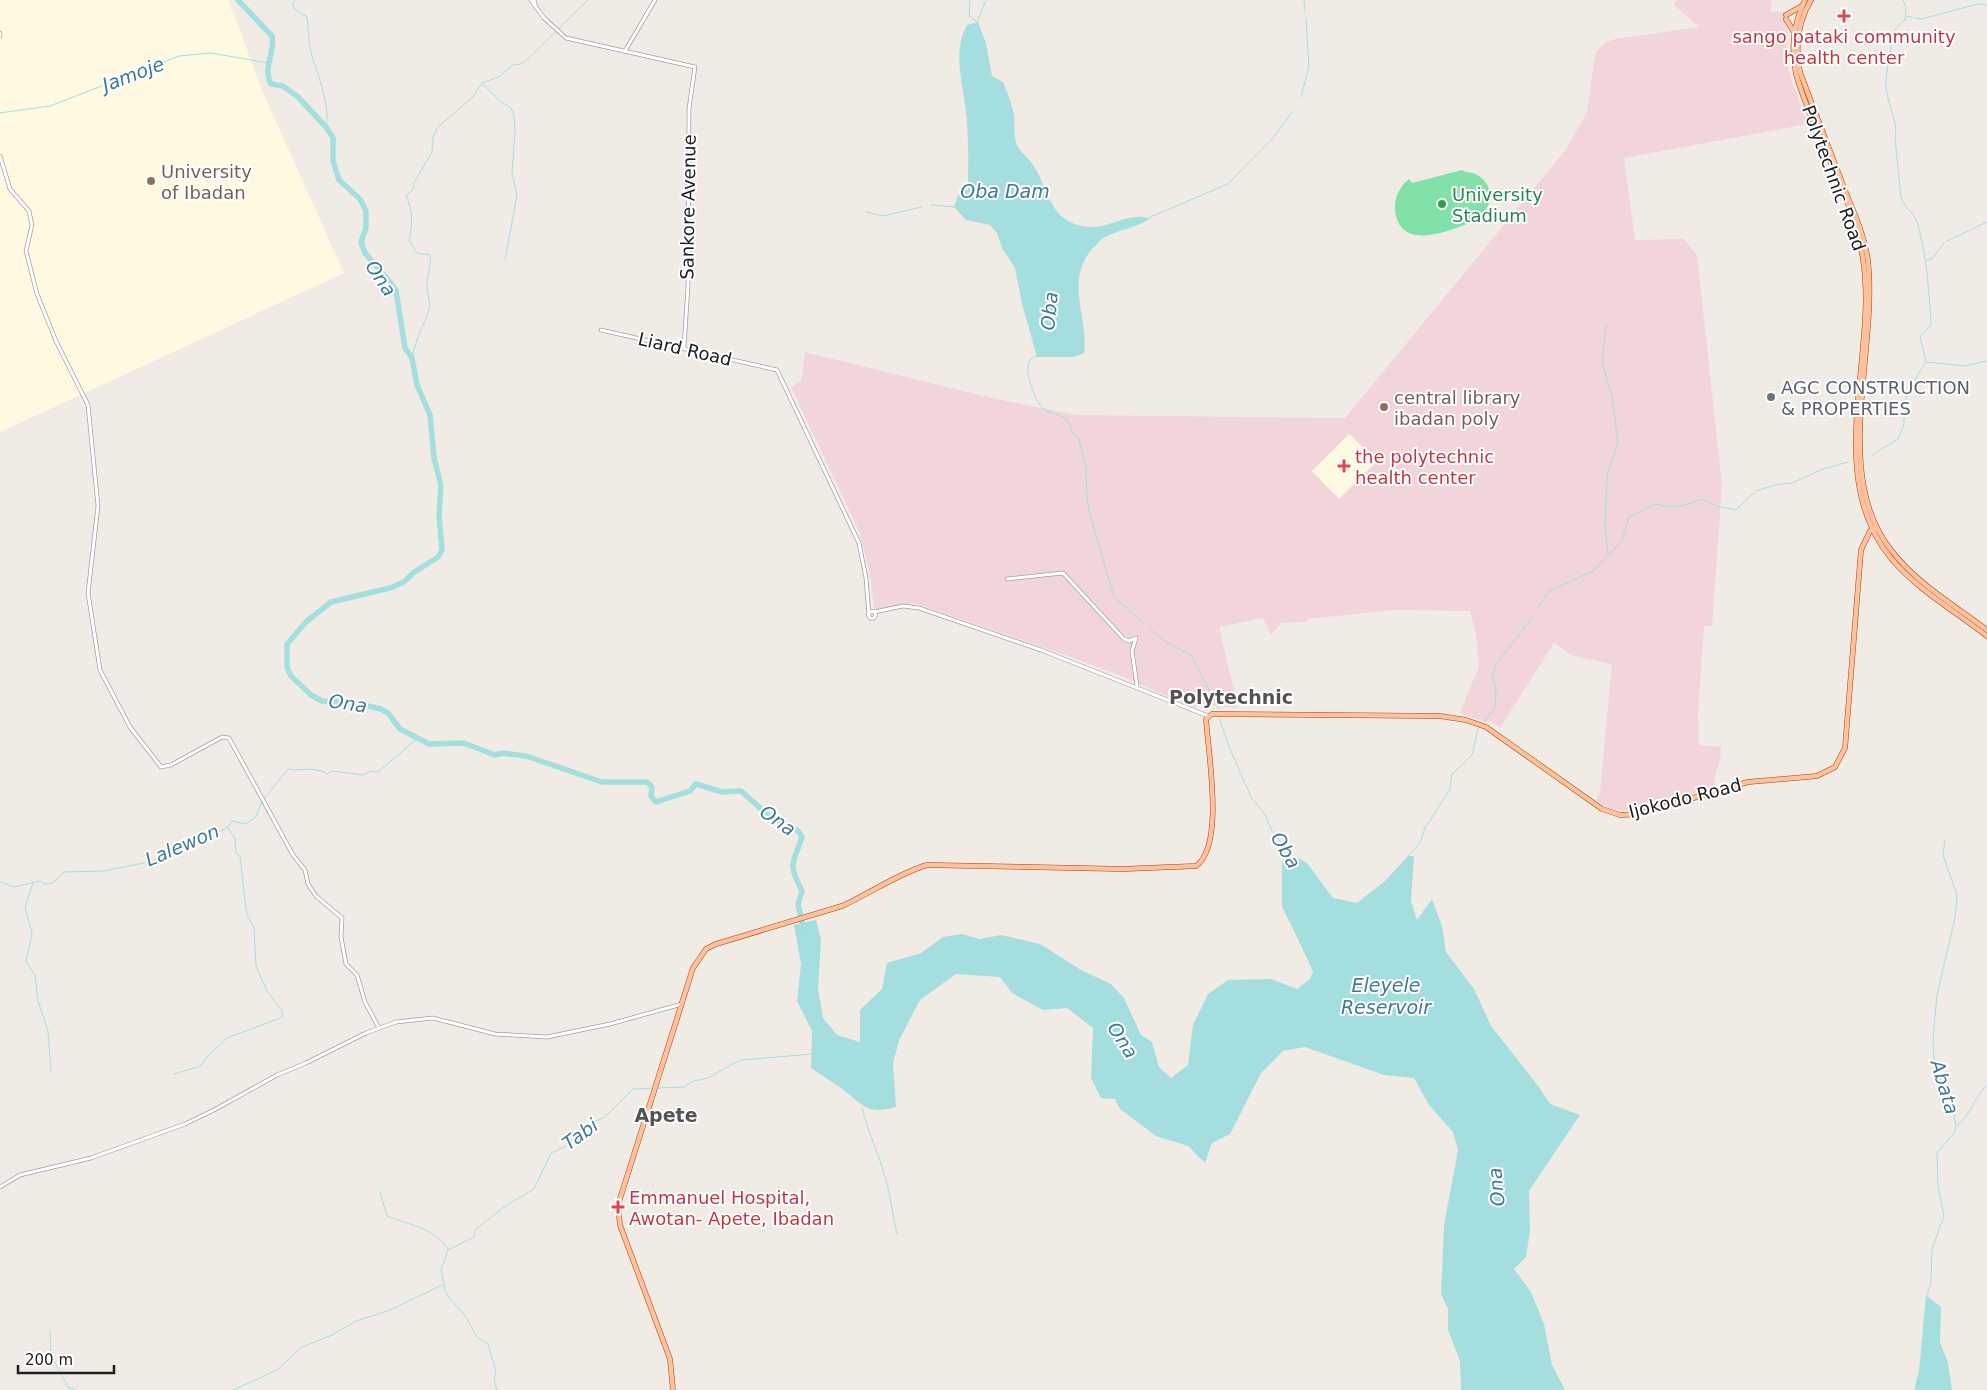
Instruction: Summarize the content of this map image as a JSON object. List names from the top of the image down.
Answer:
{
  "streets": {
    "main road": ["Polytechnic Road", "Ijokodo Road"],
    "street": ["Sankore Avenue", "Liard Road"]
  },
  "crossings": [
    ["Polytechnic Road", "Ijokodo Road"],
    ["Sankore Avenue", "Liard Road"]
  ],
  "districts": ["Polytechnic", "Apete"],
  "water": [
    "Jamoje",
    "Oba Dam",
    "Ona",
    "Oba",
    "Lalewon",
    "Eleyele Reservoir",
    "Abata",
    "Tabi"
  ],
  "places": {
    "health": ["sango pataki community health center", "the polytechnic health center", "Emmanuel Hospital, Awotan- Apete, Ibadan"],
    "other": [
      "University of Ibadan",
      "University Stadium",
      "AGC CONSTRUCTION & PROPERTIES",
      "central library ibadan poly"
    ]
  },
  "scale_bar": "200 m"
}
